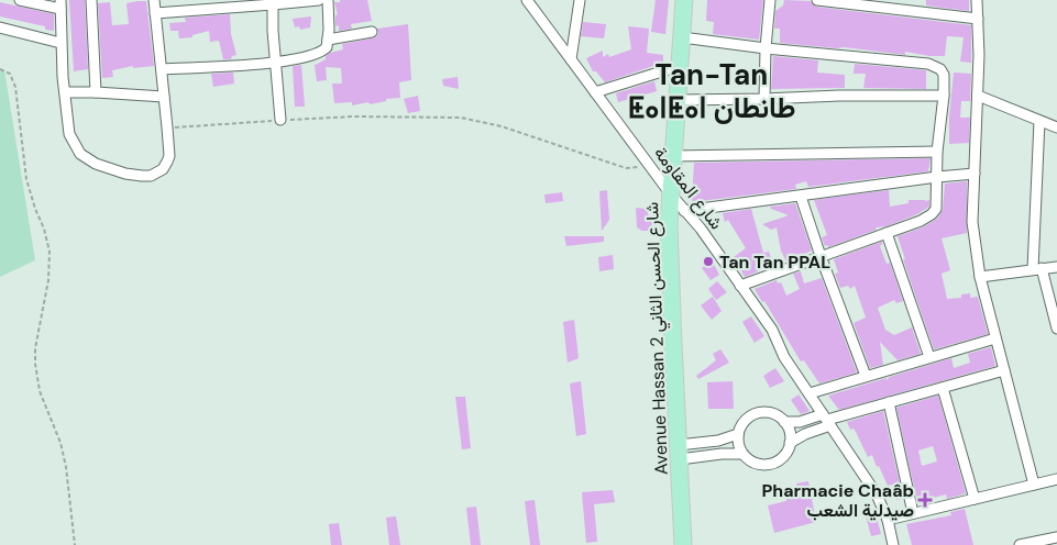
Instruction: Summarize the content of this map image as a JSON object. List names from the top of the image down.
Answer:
{
  "streets": {
    "main road": ["Avenue Hassan 2 شارع الحسن الثاني"],
    "street": ["شارع المقاومة"]
  },
  "crossings": [
    ["شارع المقاومة", "Avenue Hassan 2 شارع الحسن الثاني"]
  ],
  "districts": ["Tan-Tan ⵟⴰⵏⵟⴰⵏ طانطان"],
  "places": {
    "other": ["Tan Tan PPAL"],
    "health": ["Pharmacie Chaâb صيدلية الشعب"]
  }
}
